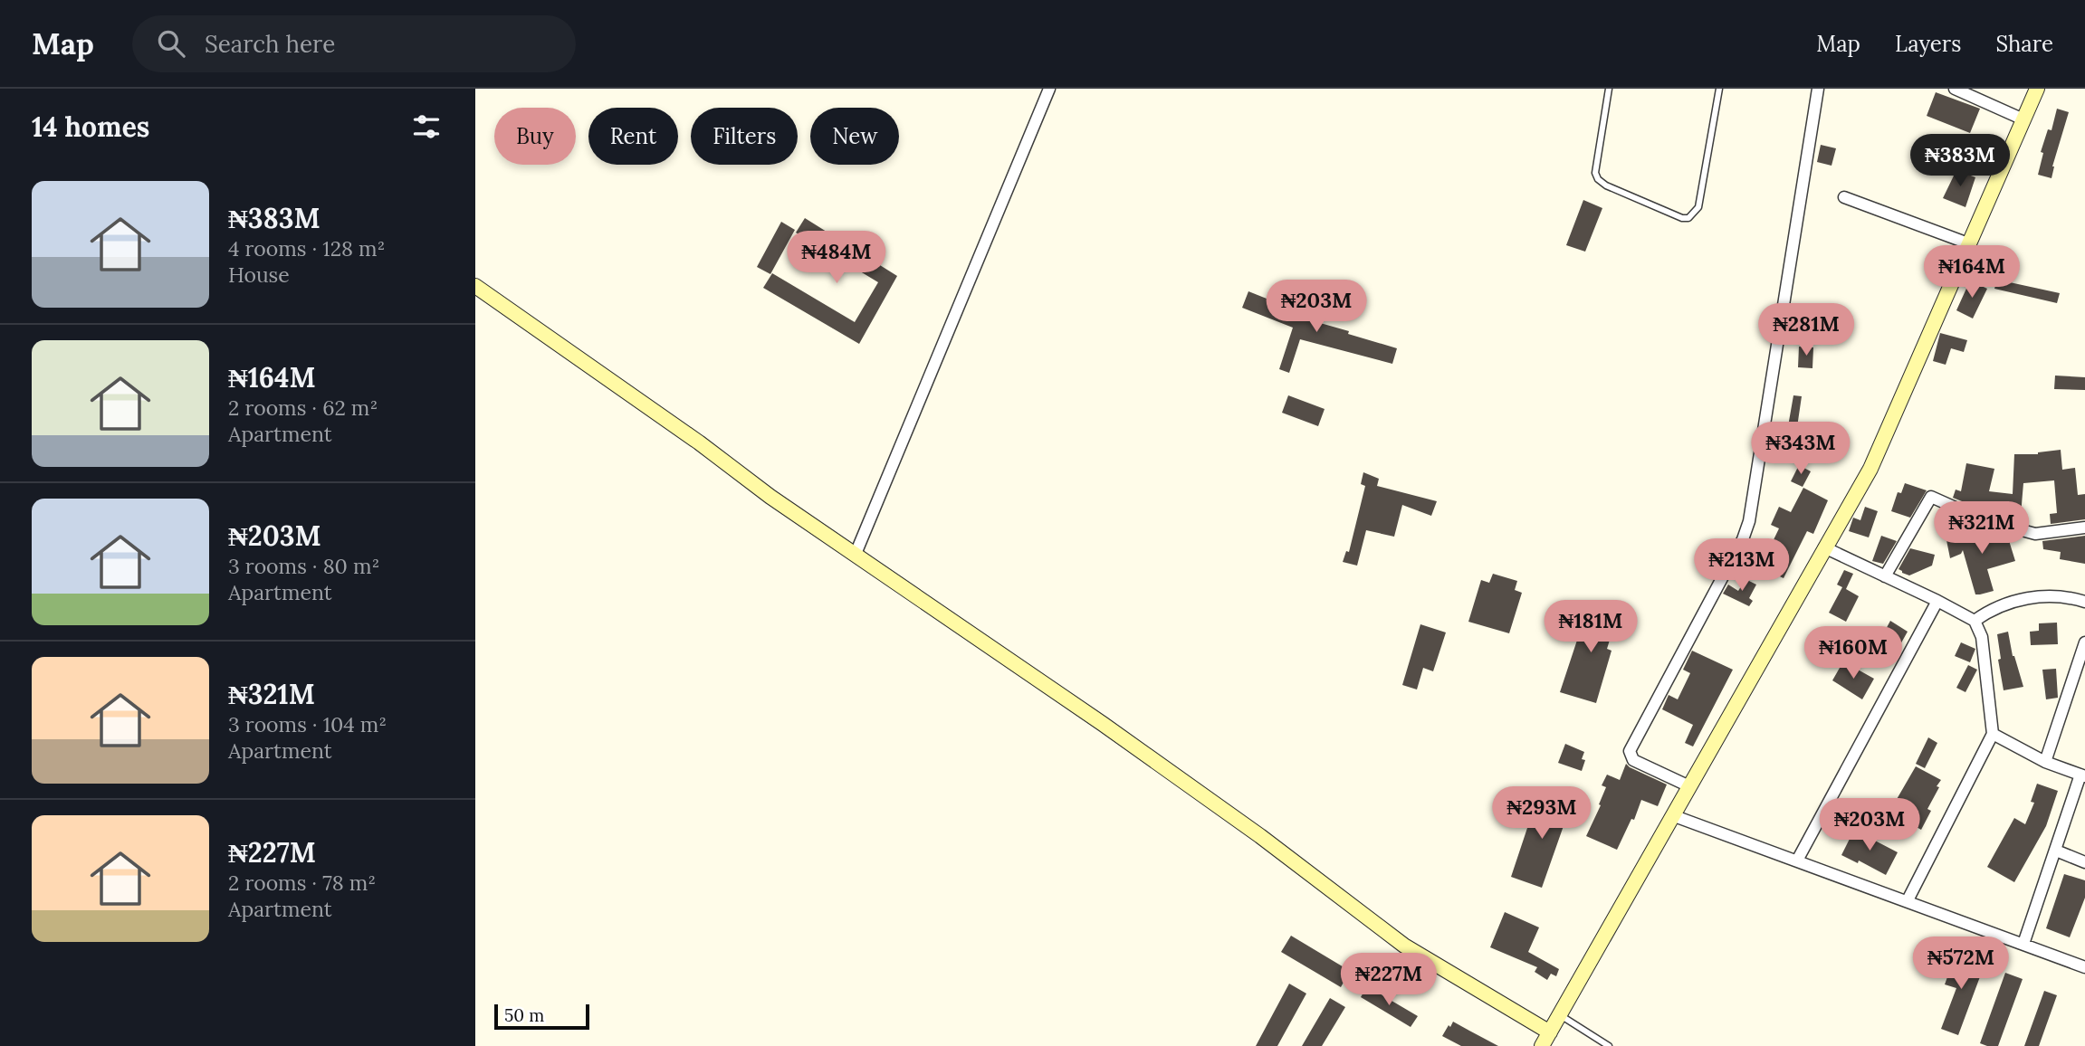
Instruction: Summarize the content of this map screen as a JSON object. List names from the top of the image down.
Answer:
{
  "scale_bar": "50 m",
  "page": {
    "header": "Map",
    "search": "Search here",
    "nav": ["Map", "Layers", "Share"],
    "heading": "14 homes",
    "chip": [
      "Buy",
      "Rent",
      "Filters",
      "New"
    ],
    "price": [
      "₦383M",
      "₦484M",
      "₦164M",
      "₦203M",
      "₦281M",
      "₦343M",
      "₦321M",
      "₦213M",
      "₦181M",
      "₦160M",
      "₦293M",
      "₦203M",
      "₦572M",
      "₦227M"
    ],
    "list": [
      {
        "name": "₦383M",
        "note": "4 rooms · 128 m² · House"
      },
      {
        "name": "₦164M",
        "note": "2 rooms · 62 m² · Apartment"
      },
      {
        "name": "₦203M",
        "note": "3 rooms · 80 m² · Apartment"
      },
      {
        "name": "₦321M",
        "note": "3 rooms · 104 m² · Apartment"
      },
      {
        "name": "₦227M",
        "note": "2 rooms · 78 m² · Apartment"
      }
    ],
    "scale": "50 m"
  }
}
